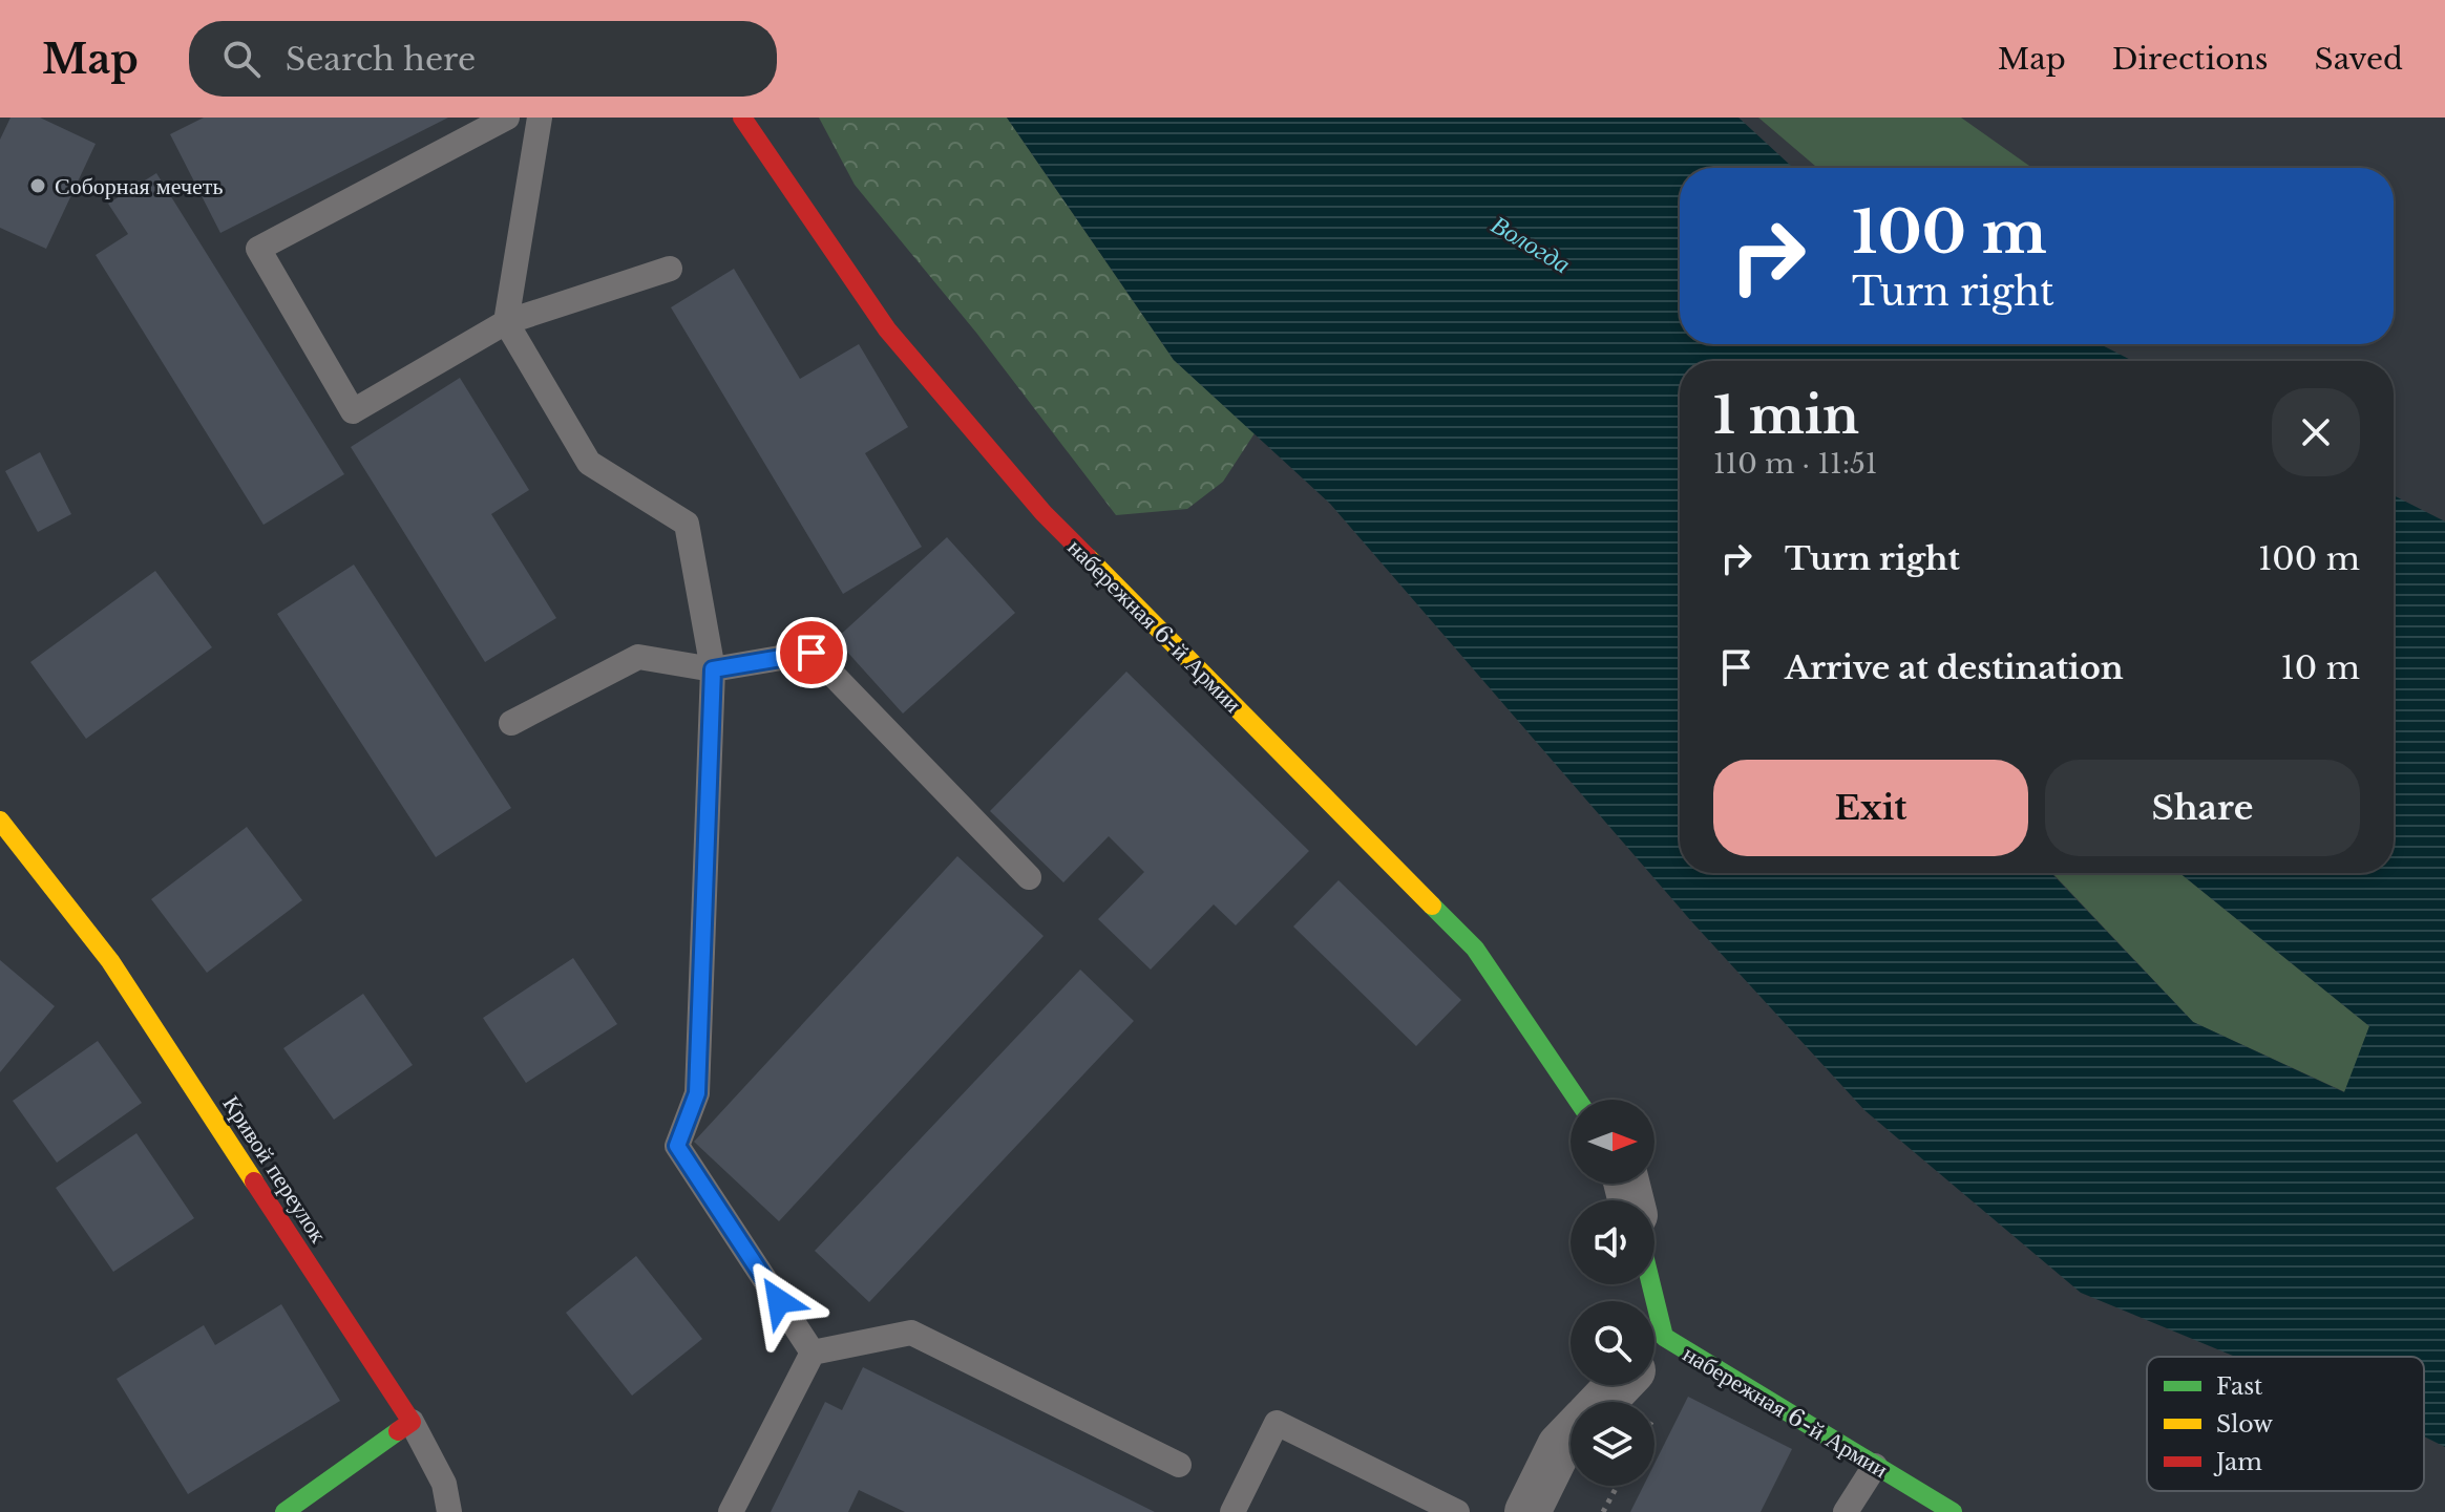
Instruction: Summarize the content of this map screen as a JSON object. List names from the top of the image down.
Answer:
{
  "streets": {
    "street": ["набережная 6-й Армии", "Кривой переулок"]
  },
  "water": ["Вологда"],
  "places": ["Соборная мечеть"],
  "legend": ["Fast", "Slow", "Jam"],
  "north": "right",
  "page": {
    "header": "Map",
    "search": "Search here",
    "nav": ["Map", "Directions", "Saved"],
    "turn": ["100 m", "Turn right"],
    "heading": ["1 min", "110 m · 11:51"],
    "list": [
      {
        "name": "Turn right",
        "value": "100 m"
      },
      {
        "name": "Arrive at destination",
        "value": "10 m"
      }
    ],
    "buttons": ["Exit", "Share"]
  }
}
